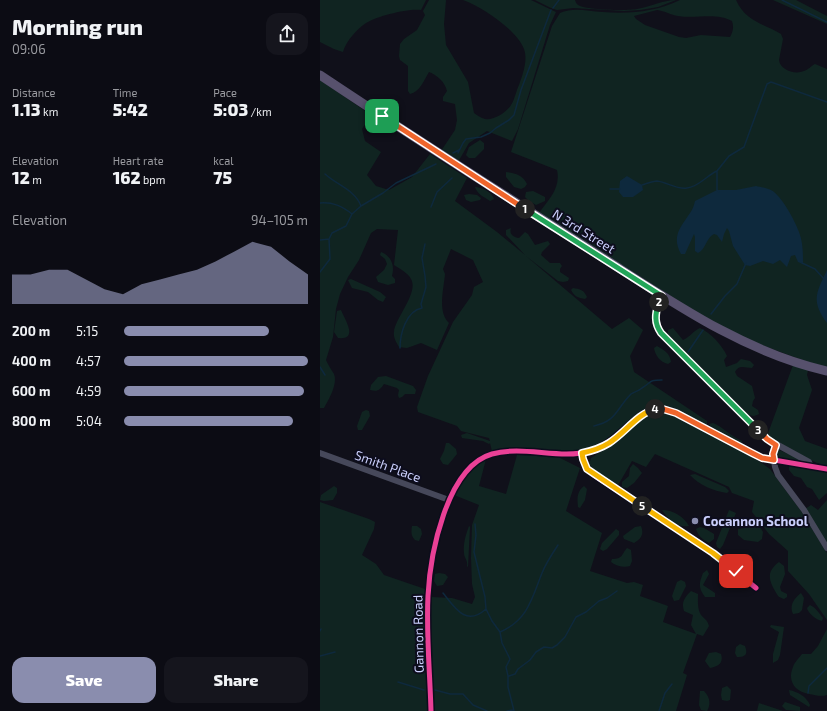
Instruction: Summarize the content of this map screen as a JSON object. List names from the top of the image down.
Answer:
{
  "streets": {
    "main road": ["N 3rd Street"],
    "street": ["Smith Place", "Gannon Road"]
  },
  "crossings": [
    ["Smith Place", "Gannon Road"]
  ],
  "places": ["Cocannon School"],
  "page": {
    "heading": ["Morning run", "09:06"],
    "stats": [
      ["Distance", "1.13 km"],
      ["Time", "5:42"],
      ["Pace", "5:03 /km"],
      ["Elevation", "12 m"],
      ["Heart rate", "162 bpm"],
      ["kcal", "75"]
    ],
    "pins": [
      "1",
      "2",
      "4",
      "3",
      "5"
    ],
    "chart": ["Elevation", "94–105 m"],
    "list": [
      {
        "name": "200 m",
        "note": "5:15"
      },
      {
        "name": "400 m",
        "note": "4:57"
      },
      {
        "name": "600 m",
        "note": "4:59"
      },
      {
        "name": "800 m",
        "note": "5:04"
      }
    ],
    "buttons": ["Save", "Share"]
  }
}
